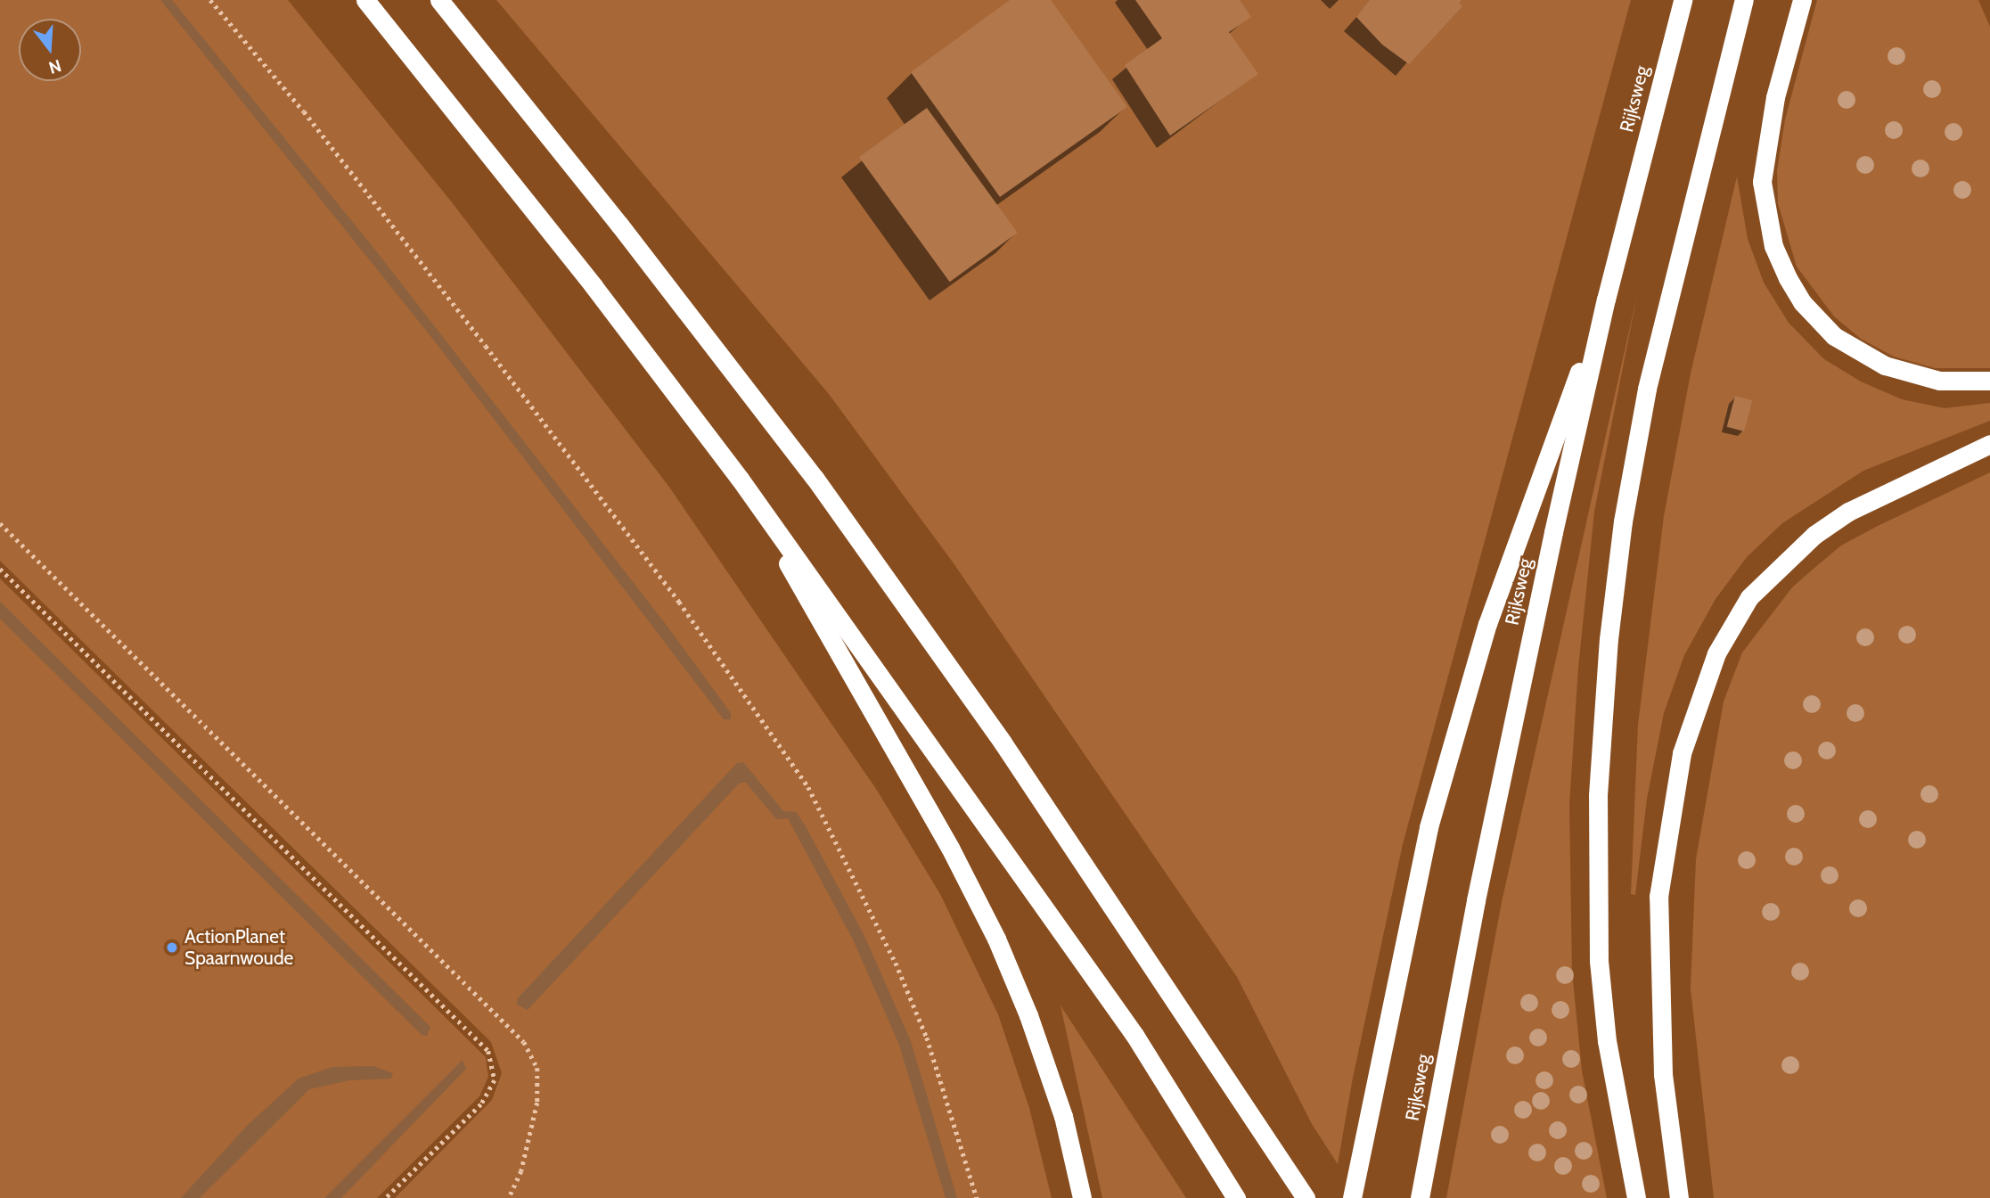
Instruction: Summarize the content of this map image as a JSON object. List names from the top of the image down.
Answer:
{
  "streets": {
    "highway": ["Rijksweg"]
  },
  "places": ["ActionPlanet Spaarnwoude"],
  "north": "bottom"
}
